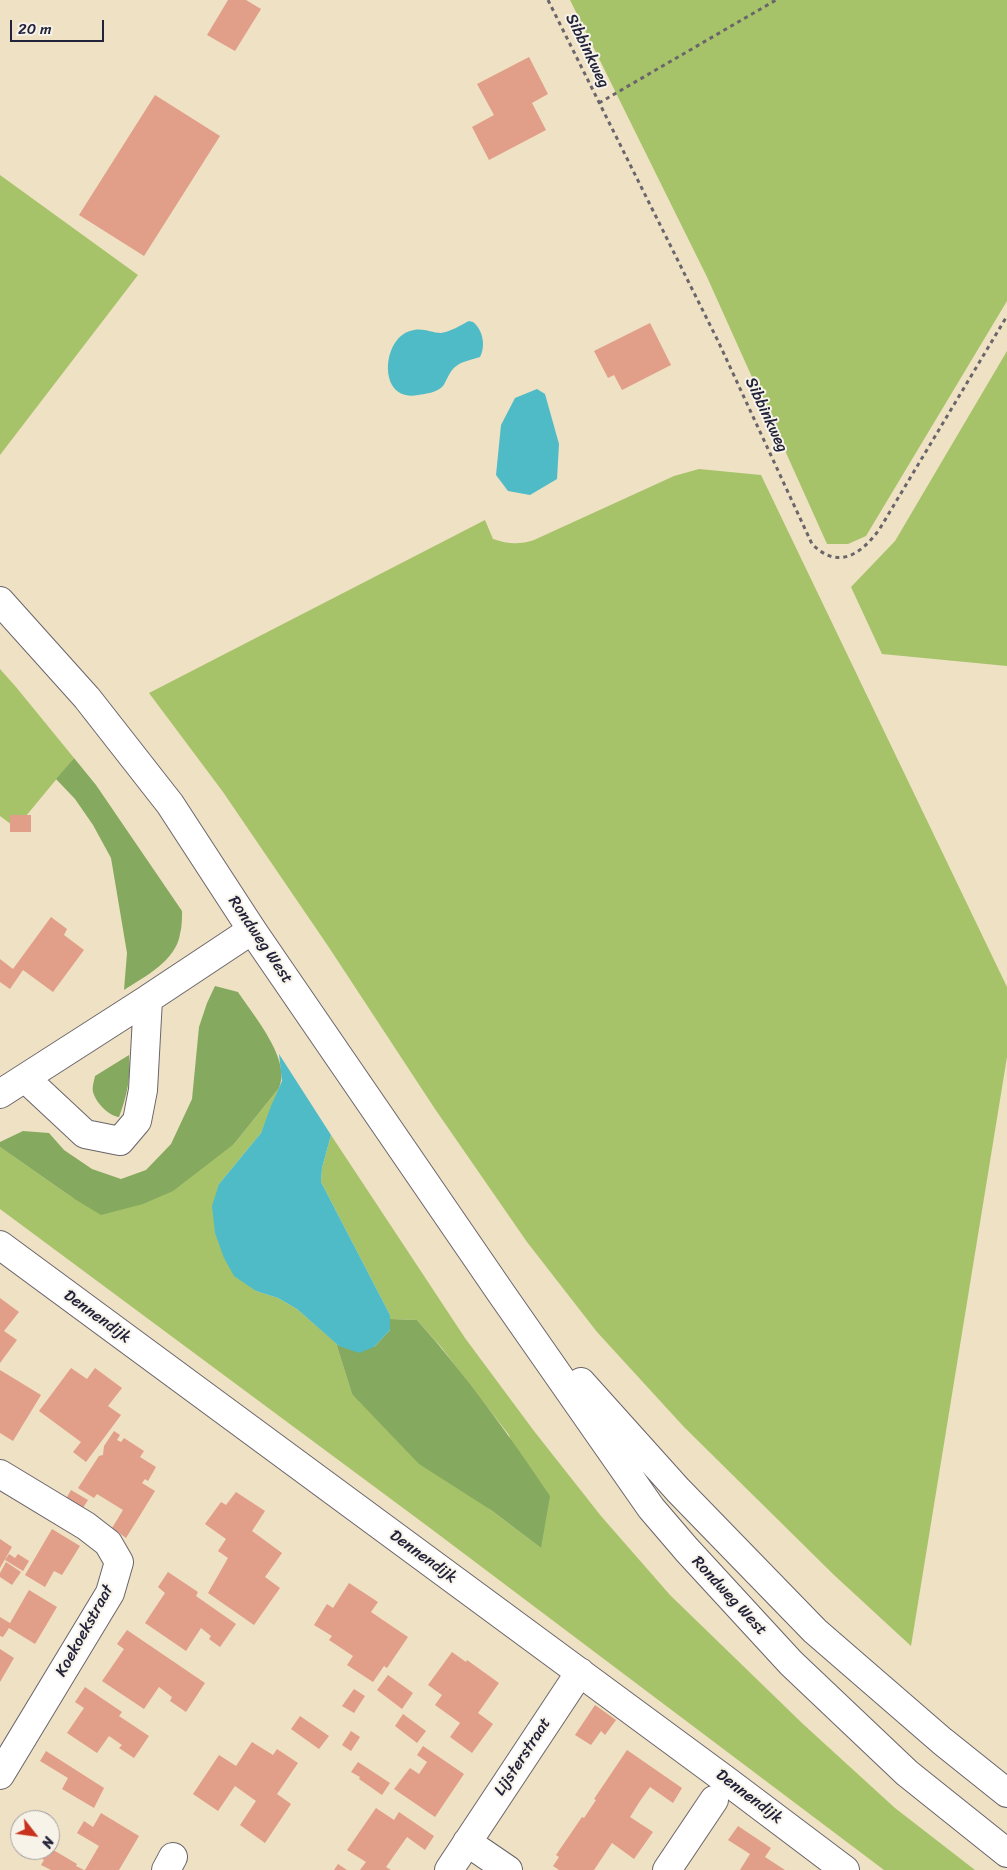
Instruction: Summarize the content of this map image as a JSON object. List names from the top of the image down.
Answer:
{
  "streets": {
    "street": [
      "Rondweg West",
      "Dennendijk",
      "Koekoekstraat",
      "Lijsterstraat"
    ],
    "path": ["Sibbinkweg"]
  },
  "crossings": [
    ["Dennendijk", "Lijsterstraat"]
  ],
  "scale_bar": "20 m",
  "north": "bottom right"
}
